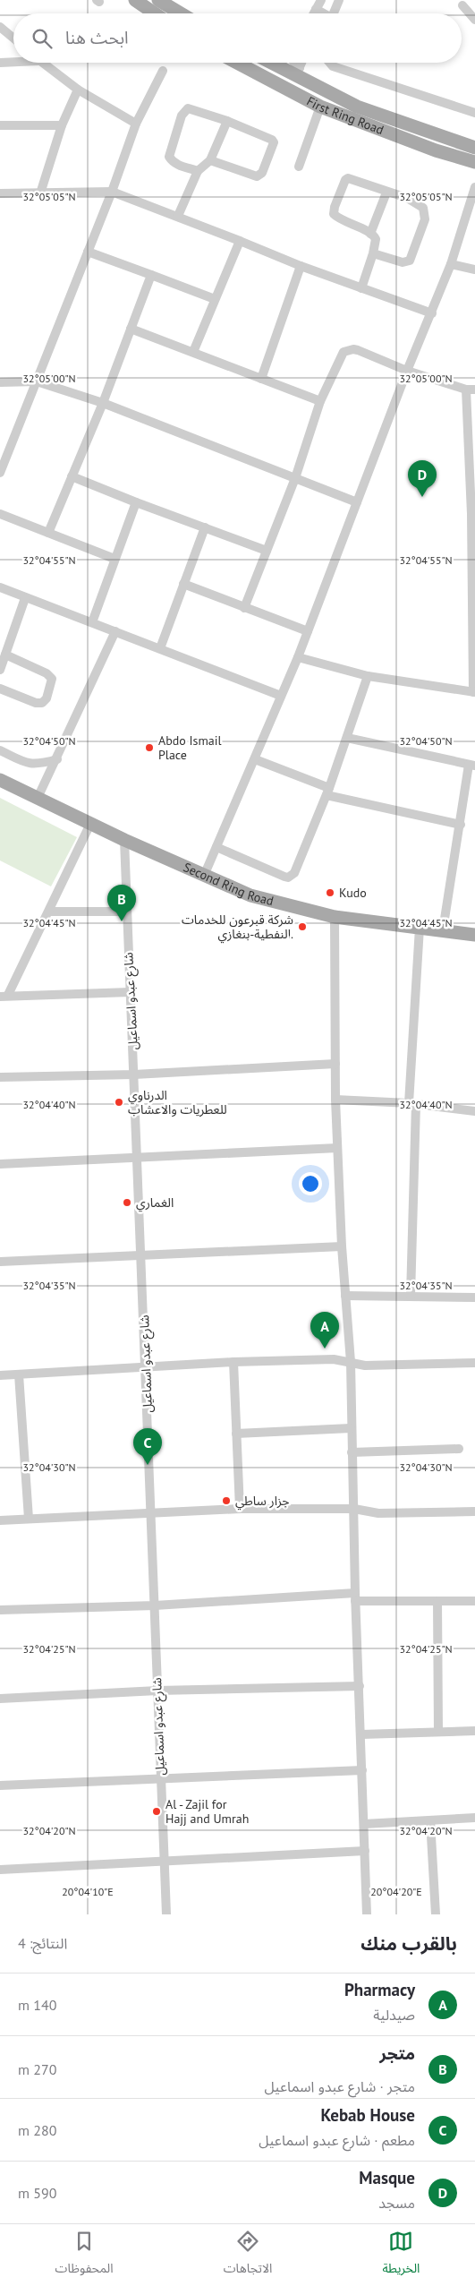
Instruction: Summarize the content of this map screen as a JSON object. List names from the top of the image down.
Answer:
{
  "streets": {
    "main road": ["First Ring Road", "Second Ring Road"],
    "street": ["شارع عبدو اسماعيل"]
  },
  "crossings": [
    ["Second Ring Road", "شارع عبدو اسماعيل"]
  ],
  "places": [
    "Abdo Ismail Place",
    "Kudo",
    "شركة قبرعون للخدمات النفطية-بنغازي.",
    "الدرناوي للعطريات والاعشاب",
    "الغماري",
    "جزار ساطي",
    "Al - Zajil for Hajj and Umrah"
  ],
  "page": {
    "search": "ابحث هنا",
    "pins": [
      "D",
      "B",
      "A",
      "C"
    ],
    "heading": ["بالقرب منك", "النتائج: 4"],
    "list": [
      {
        "mark": "A",
        "name": "Pharmacy",
        "note": "صيدلية",
        "value": "140 m"
      },
      {
        "mark": "B",
        "name": "متجر",
        "note": "متجر · شارع عبدو اسماعيل",
        "value": "270 m"
      },
      {
        "mark": "C",
        "name": "Kebab House",
        "note": "مطعم · شارع عبدو اسماعيل",
        "value": "280 m"
      },
      {
        "mark": "D",
        "name": "Masque",
        "note": "مسجد",
        "value": "590 m"
      }
    ],
    "nav": ["الخريطة", "الاتجاهات", "المحفوظات"]
  },
  "coordinates": [
    "32°05'05\"N",
    "32°05'00\"N",
    "32°04'55\"N",
    "32°04'50\"N",
    "32°04'45\"N",
    "32°04'40\"N",
    "32°04'35\"N",
    "32°04'30\"N",
    "32°04'25\"N",
    "32°04'20\"N",
    "20°04'10\"E",
    "20°04'20\"E"
  ]
}
